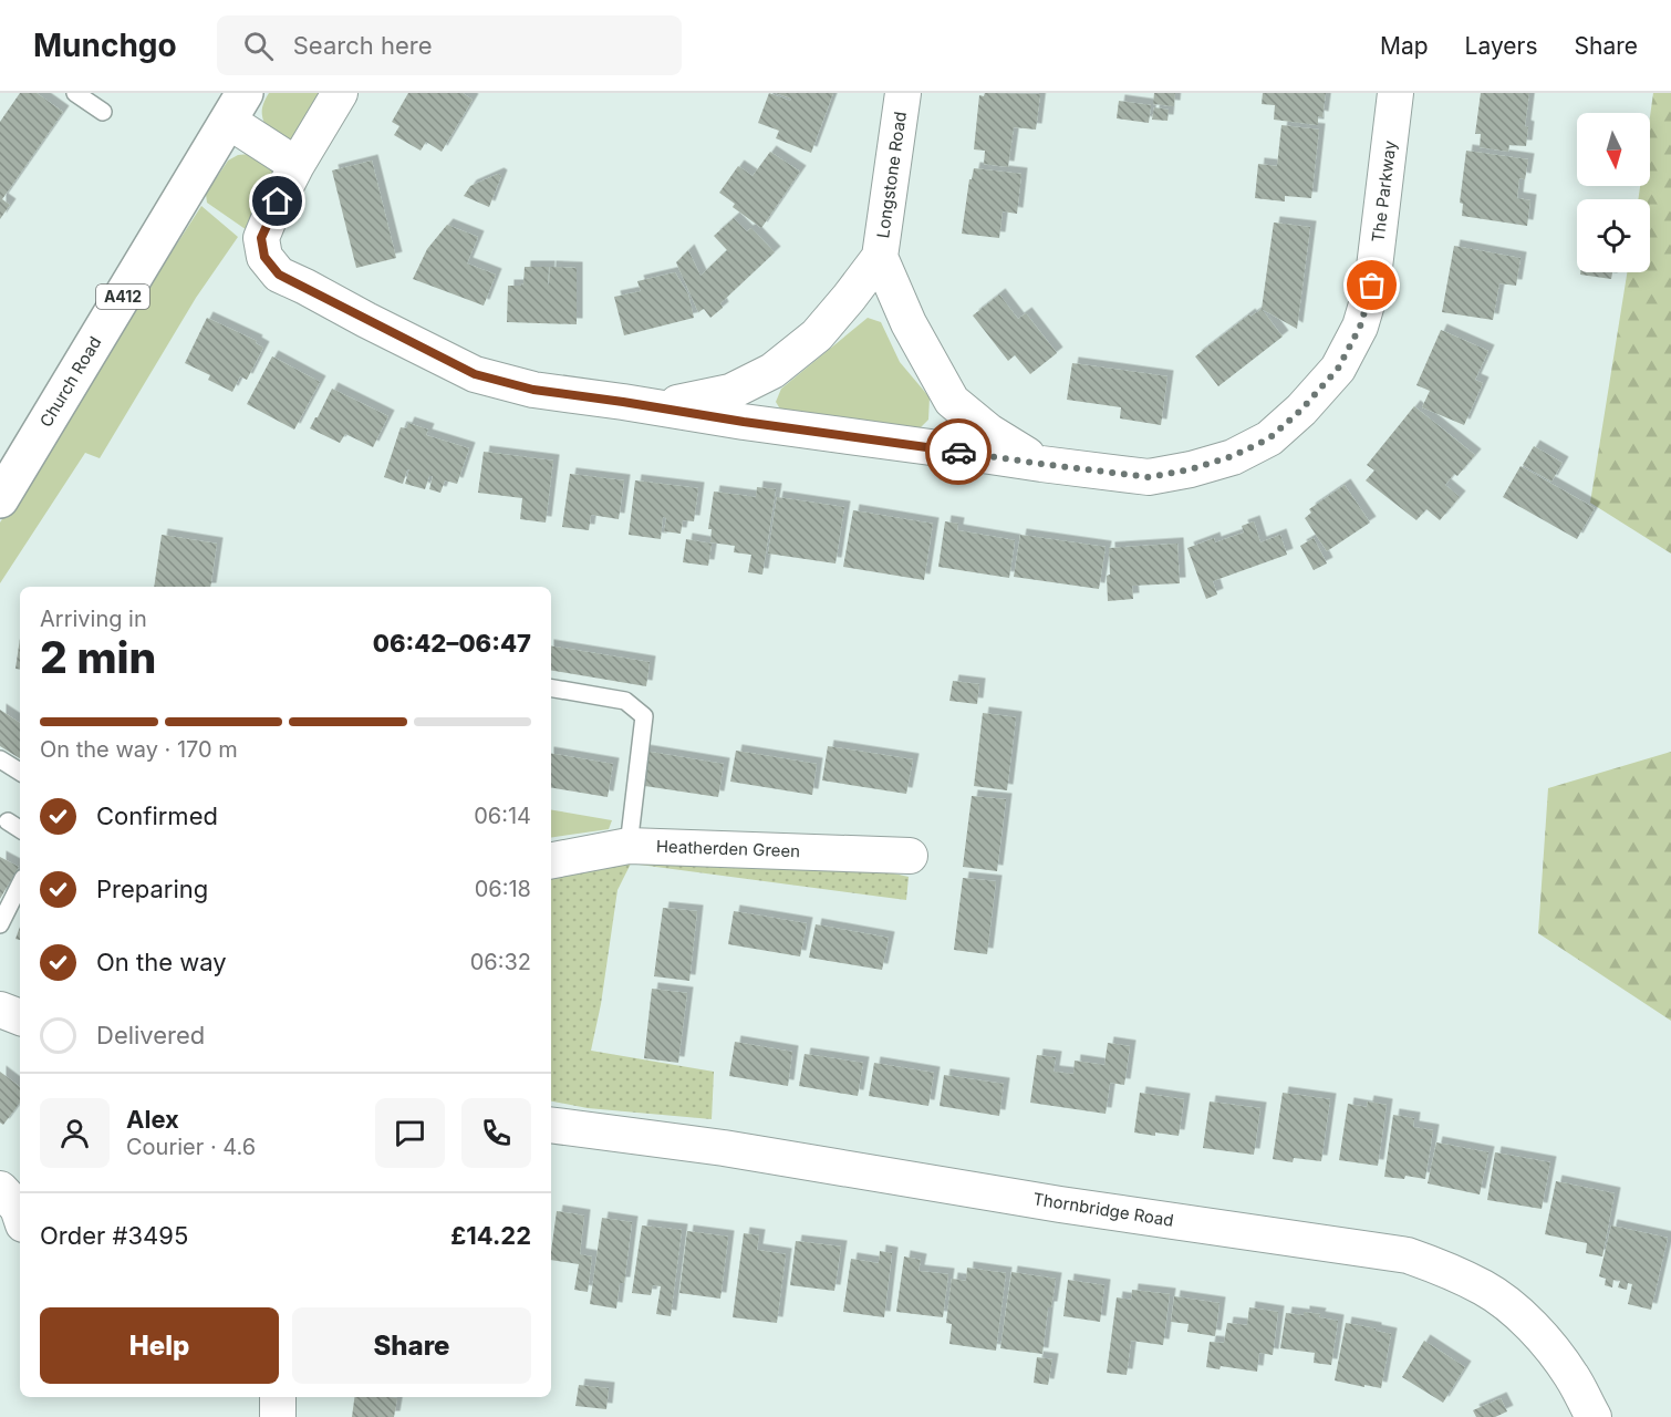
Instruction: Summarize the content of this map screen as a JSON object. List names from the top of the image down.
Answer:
{
  "streets": {
    "main road": ["A412", "Church Road"],
    "street": [
      "Longstone Road",
      "The Parkway",
      "Heatherden Green",
      "Thornbridge Road"
    ]
  },
  "north": "bottom",
  "page": {
    "header": "Munchgo",
    "search": "Search here",
    "nav": ["Map", "Layers", "Share"],
    "heading": ["2 min", "Arriving in", "06:42–06:47"],
    "panel": [
      "Alex",
      "Courier · 4.6",
      "Order #3495",
      "£14.22"
    ],
    "bar": "On the way · 170 m",
    "list": [
      ["Confirmed", "06:14"],
      ["Preparing", "06:18"],
      ["On the way", "06:32"],
      "Delivered"
    ],
    "buttons": ["Help", "Share"]
  }
}
